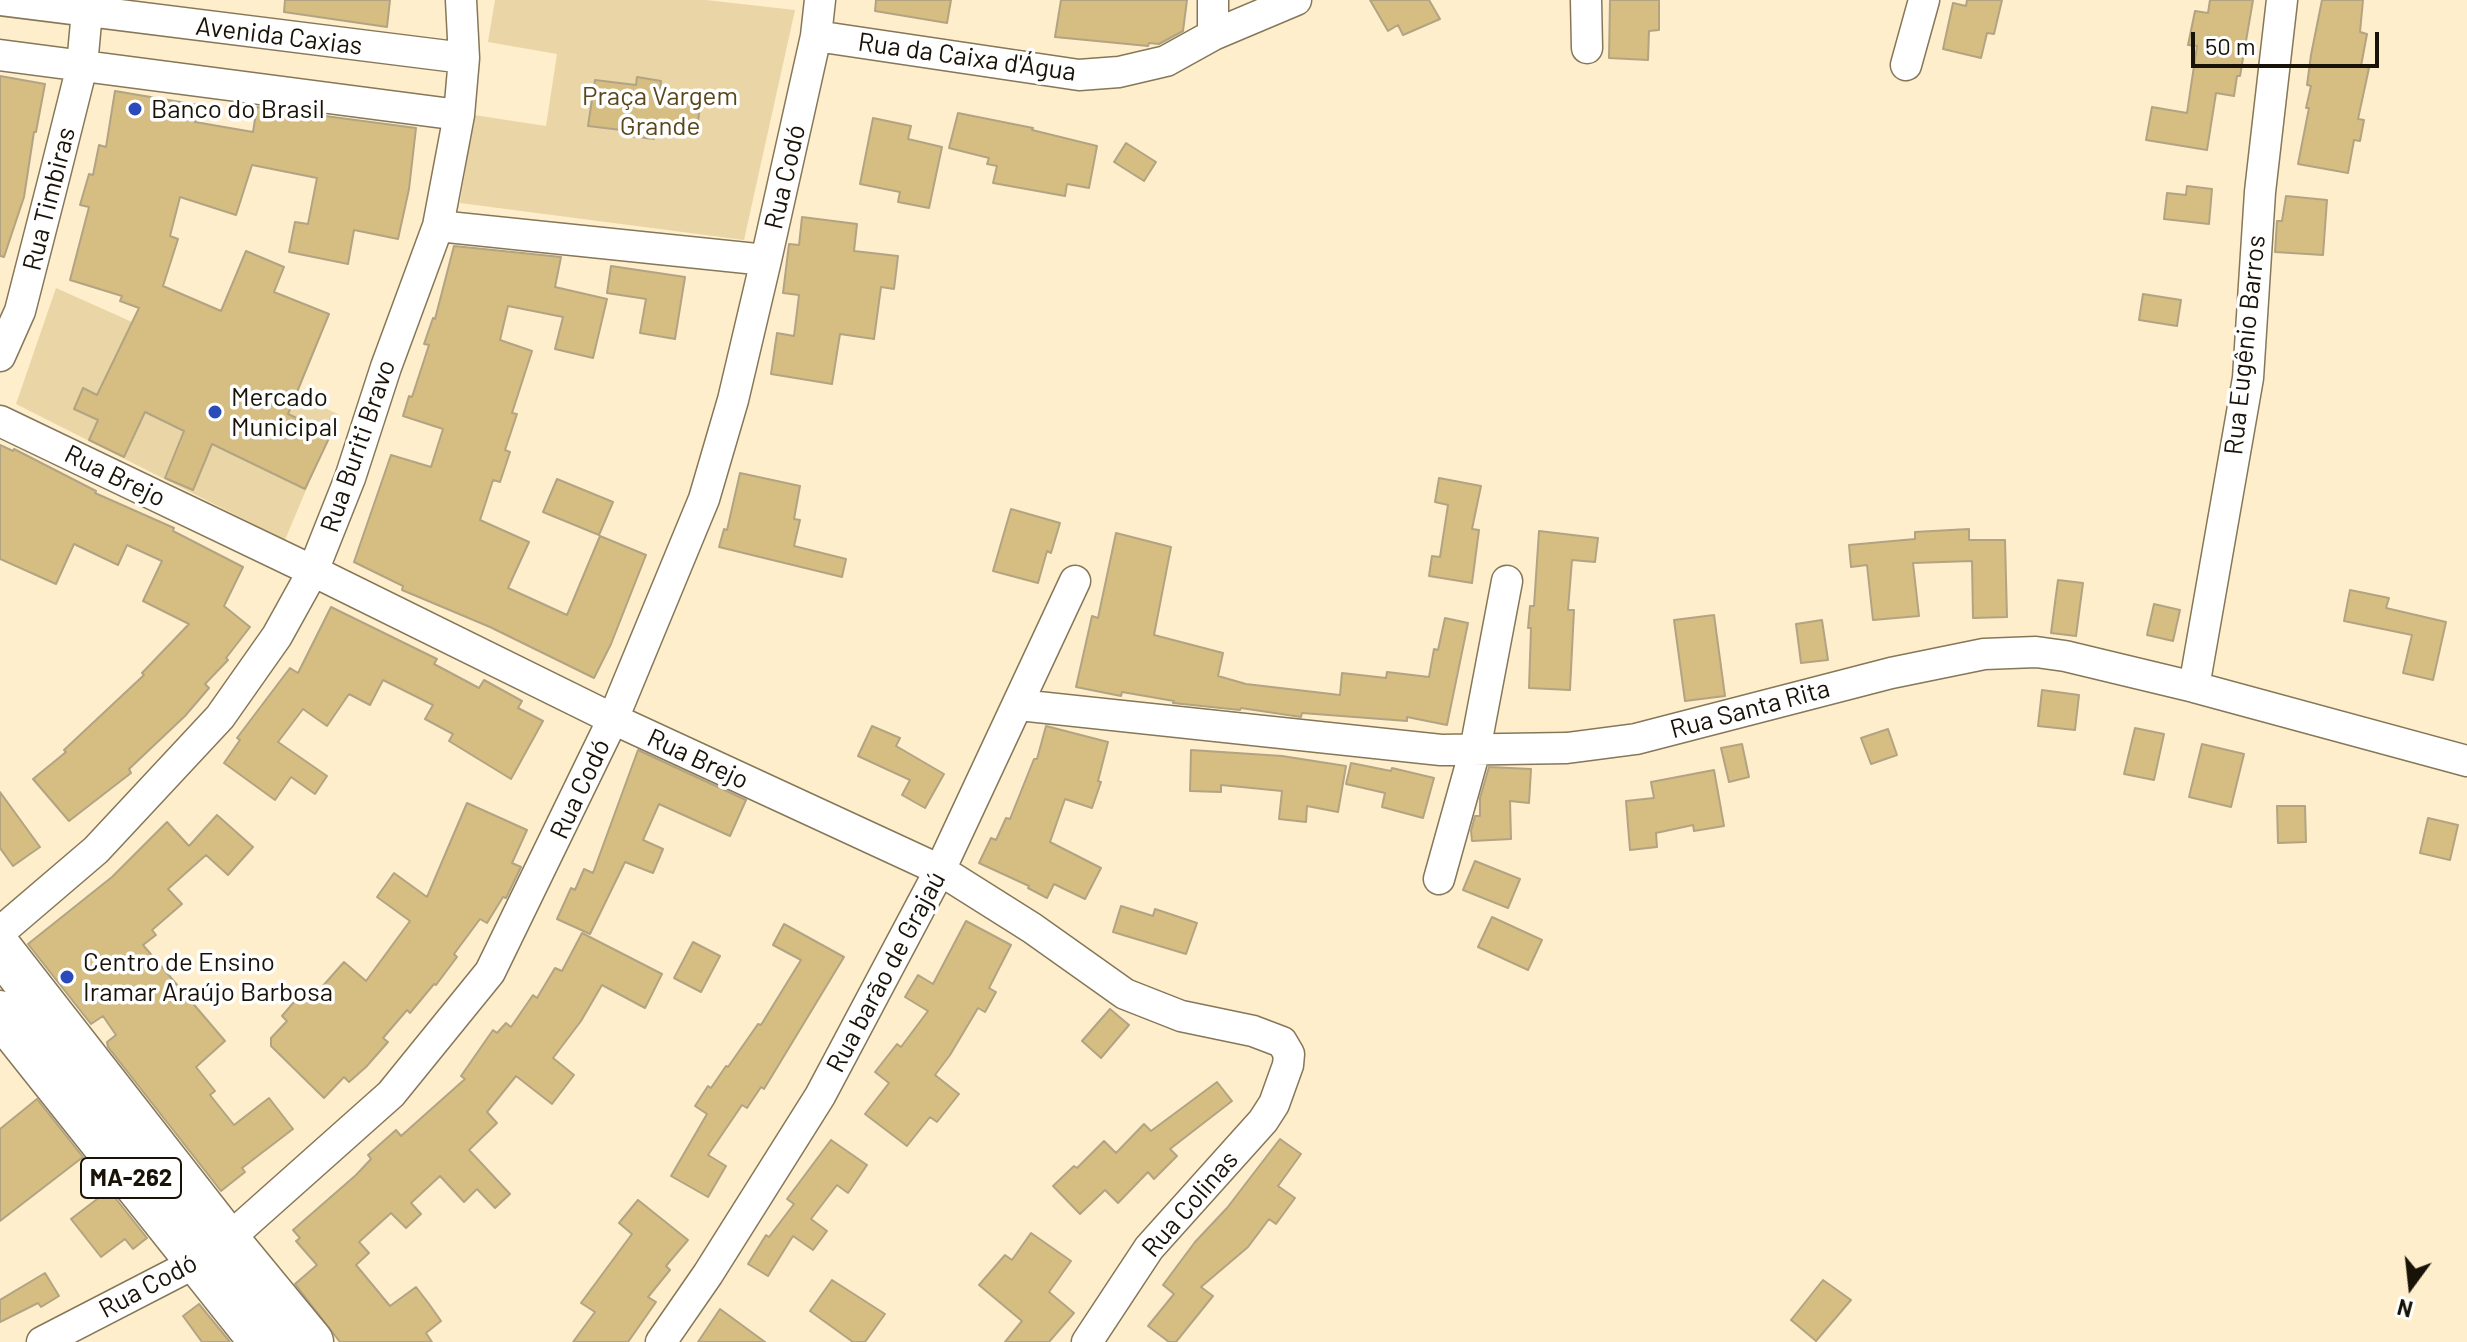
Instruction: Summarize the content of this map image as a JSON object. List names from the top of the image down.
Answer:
{
  "streets": {
    "main road": ["MA-262"],
    "street": [
      "Avenida Caxias",
      "Rua da Caixa d'Água",
      "Rua Codó",
      "Rua Timbiras",
      "Rua Eugênio Barros",
      "Rua Buriti Bravo",
      "Rua Brejo",
      "Rua Santa Rita",
      "Rua barão de Grajaú",
      "Rua Colinas"
    ]
  },
  "crossings": [
    ["Avenida Caxias", "Rua Timbiras"],
    ["Avenida Caxias", "Rua Buriti Bravo"],
    ["Rua da Caixa d'Água", "Rua Codó"],
    ["Rua Codó", "Rua Brejo"],
    ["Rua Codó", "MA-262"],
    ["Rua Eugênio Barros", "Rua Santa Rita"],
    ["Rua Buriti Bravo", "Rua Brejo"],
    ["Rua Brejo", "Rua barão de Grajaú"],
    ["Rua Brejo", "Rua Colinas"],
    ["Rua Santa Rita", "Rua barão de Grajaú"]
  ],
  "parks": ["Praça Vargem Grande"],
  "places": ["Banco do Brasil", "Mercado Municipal", "Centro de Ensino Iramar Araújo Barbosa"],
  "scale_bar": "50 m",
  "north": "bottom"
}
